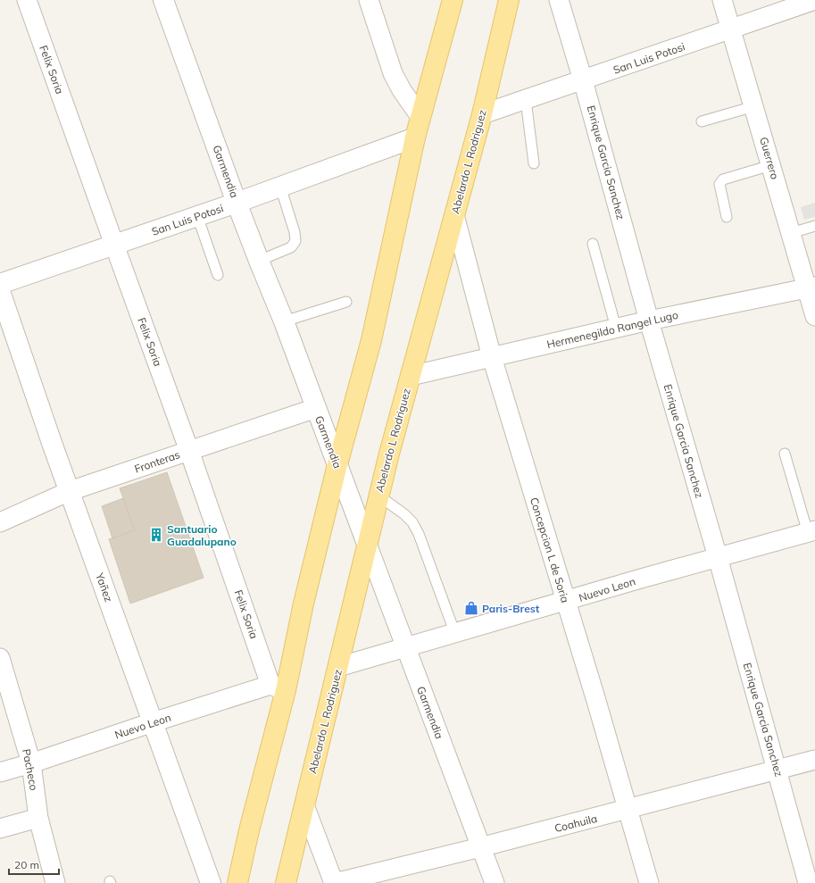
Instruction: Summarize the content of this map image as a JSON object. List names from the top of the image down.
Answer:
{
  "streets": {
    "main road": ["Abelardo L Rodriguez"],
    "street": [
      "San Luis Potosi",
      "Felix Soria",
      "Guerrero",
      "Enrique Garcia Sanchez",
      "Garmendia",
      "Hermenegildo Rangel Lugo",
      "Fronteras",
      "Concepcion L de Soria",
      "Yañez",
      "Nuevo Leon",
      "Pacheco",
      "Coahuila"
    ]
  },
  "crossings": [
    ["San Luis Potosi", "Felix Soria"],
    ["San Luis Potosi", "Guerrero"],
    ["San Luis Potosi", "Abelardo L Rodriguez"],
    ["San Luis Potosi", "Enrique Garcia Sanchez"],
    ["San Luis Potosi", "Garmendia"],
    ["Felix Soria", "Fronteras"],
    ["Felix Soria", "Nuevo Leon"],
    ["Guerrero", "Hermenegildo Rangel Lugo"],
    ["Abelardo L Rodriguez", "Garmendia"],
    ["Abelardo L Rodriguez", "Hermenegildo Rangel Lugo"],
    ["Abelardo L Rodriguez", "Concepcion L de Soria"],
    ["Abelardo L Rodriguez", "Nuevo Leon"],
    ["Enrique Garcia Sanchez", "Hermenegildo Rangel Lugo"],
    ["Enrique Garcia Sanchez", "Nuevo Leon"],
    ["Enrique Garcia Sanchez", "Coahuila"],
    ["Garmendia", "Fronteras"],
    ["Garmendia", "Nuevo Leon"],
    ["Garmendia", "Coahuila"],
    ["Hermenegildo Rangel Lugo", "Concepcion L de Soria"],
    ["Fronteras", "Yañez"],
    ["Concepcion L de Soria", "Nuevo Leon"],
    ["Concepcion L de Soria", "Coahuila"],
    ["Yañez", "Nuevo Leon"],
    ["Nuevo Leon", "Pacheco"]
  ],
  "places": {
    "building": ["Santuario Guadalupano"],
    "shop": ["Paris-Brest"]
  },
  "scale_bar": "20 m"
}
